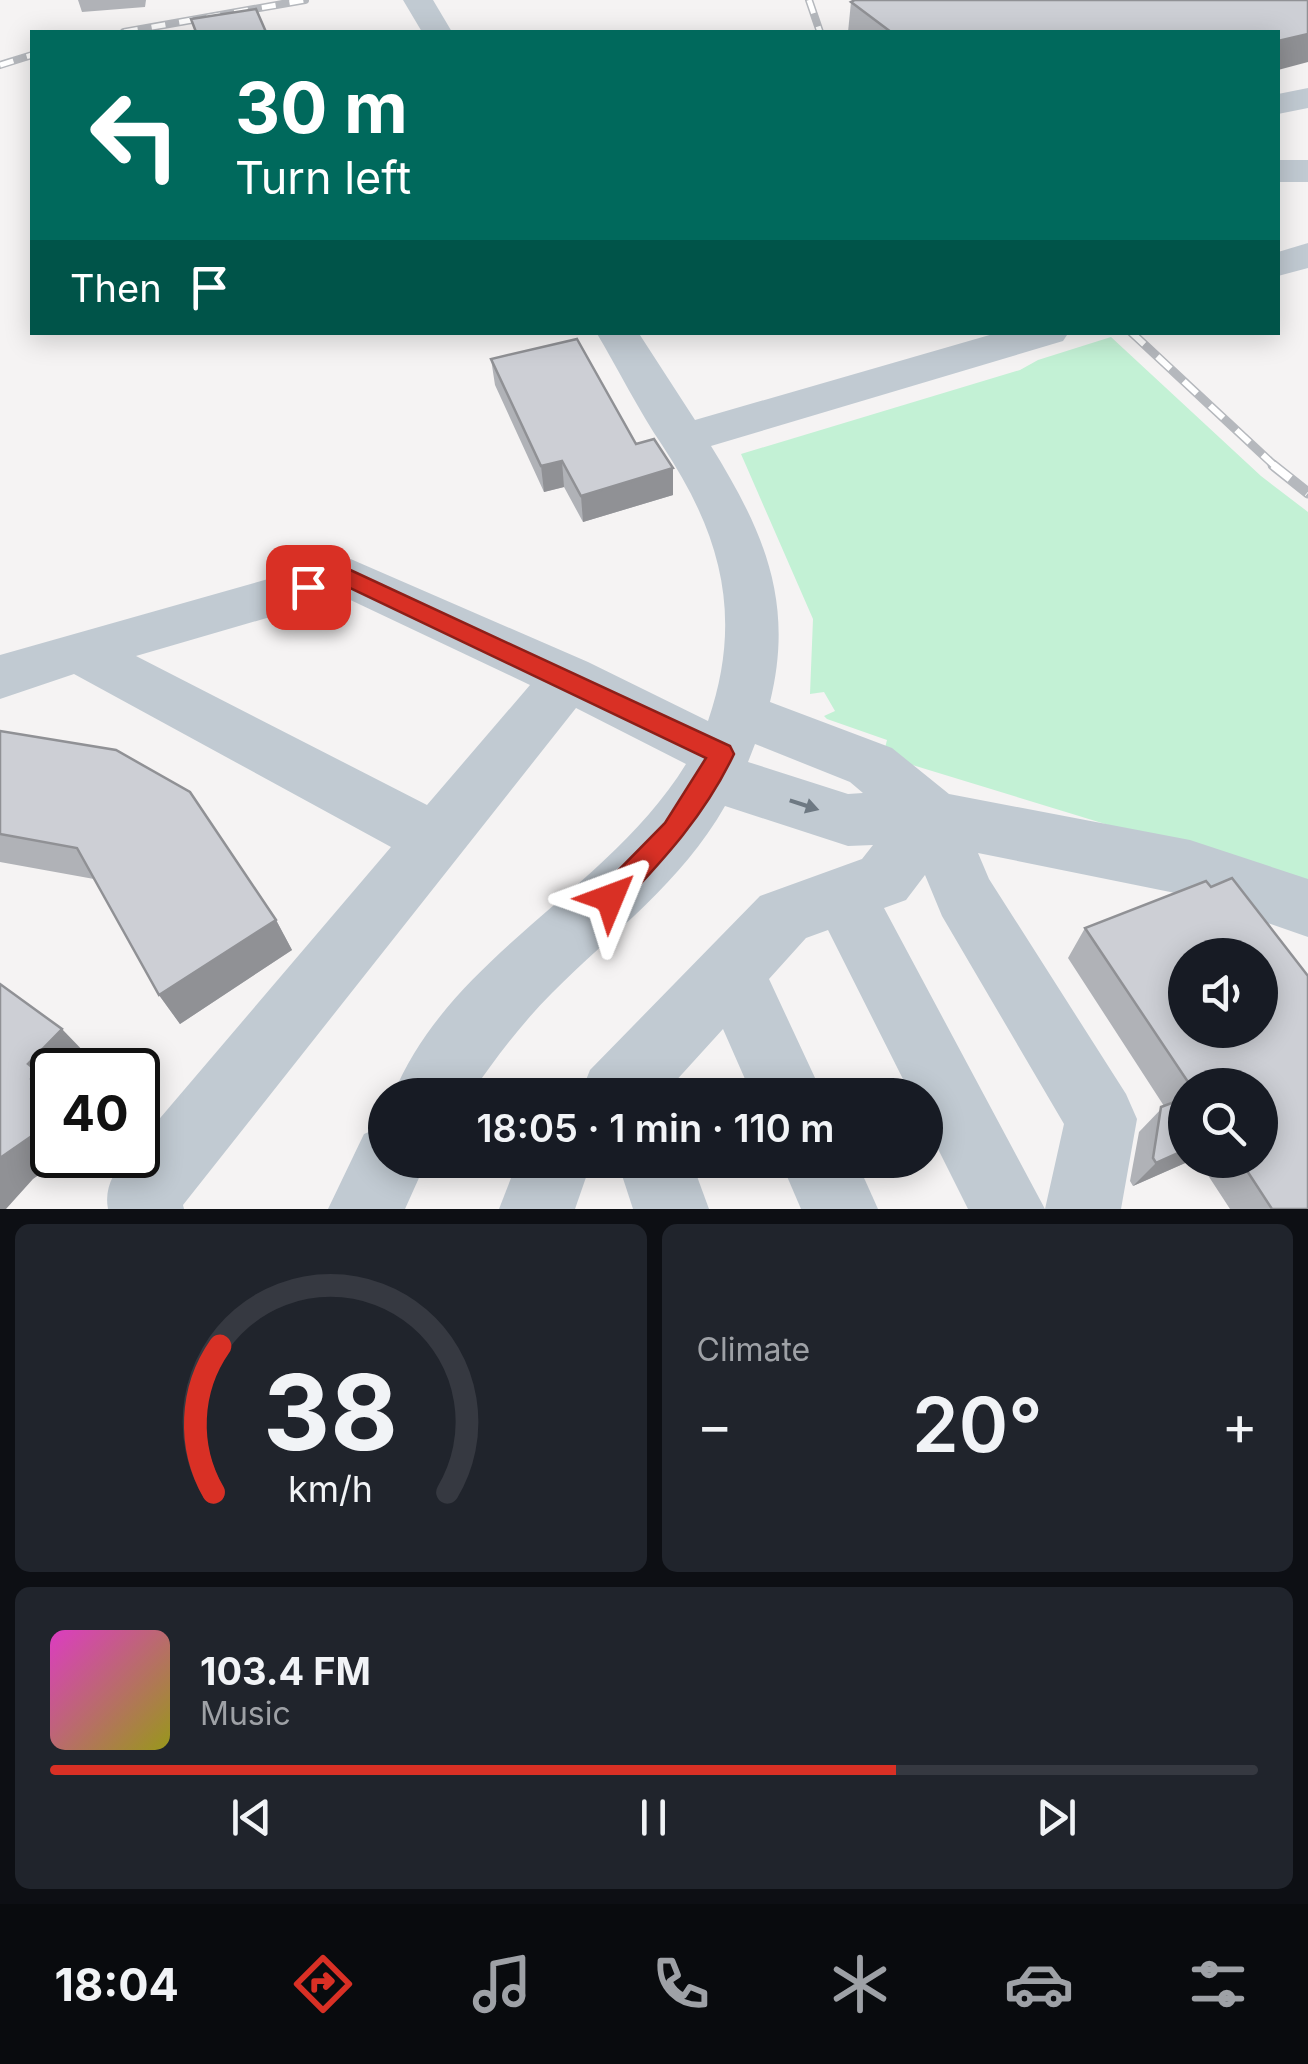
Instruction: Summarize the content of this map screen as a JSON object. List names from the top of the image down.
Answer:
{
  "page": {
    "turn": ["30 m", "Turn left"],
    "then": "Then",
    "limit": "40",
    "trip": "18:05 · 1 min · 110 m",
    "tile": "Climate",
    "heat": ["−", "20°", "+"],
    "song": ["103.4 FM", "Music"],
    "tabs": "18:04",
    "gauge": ["38", "km/h"]
  }
}
